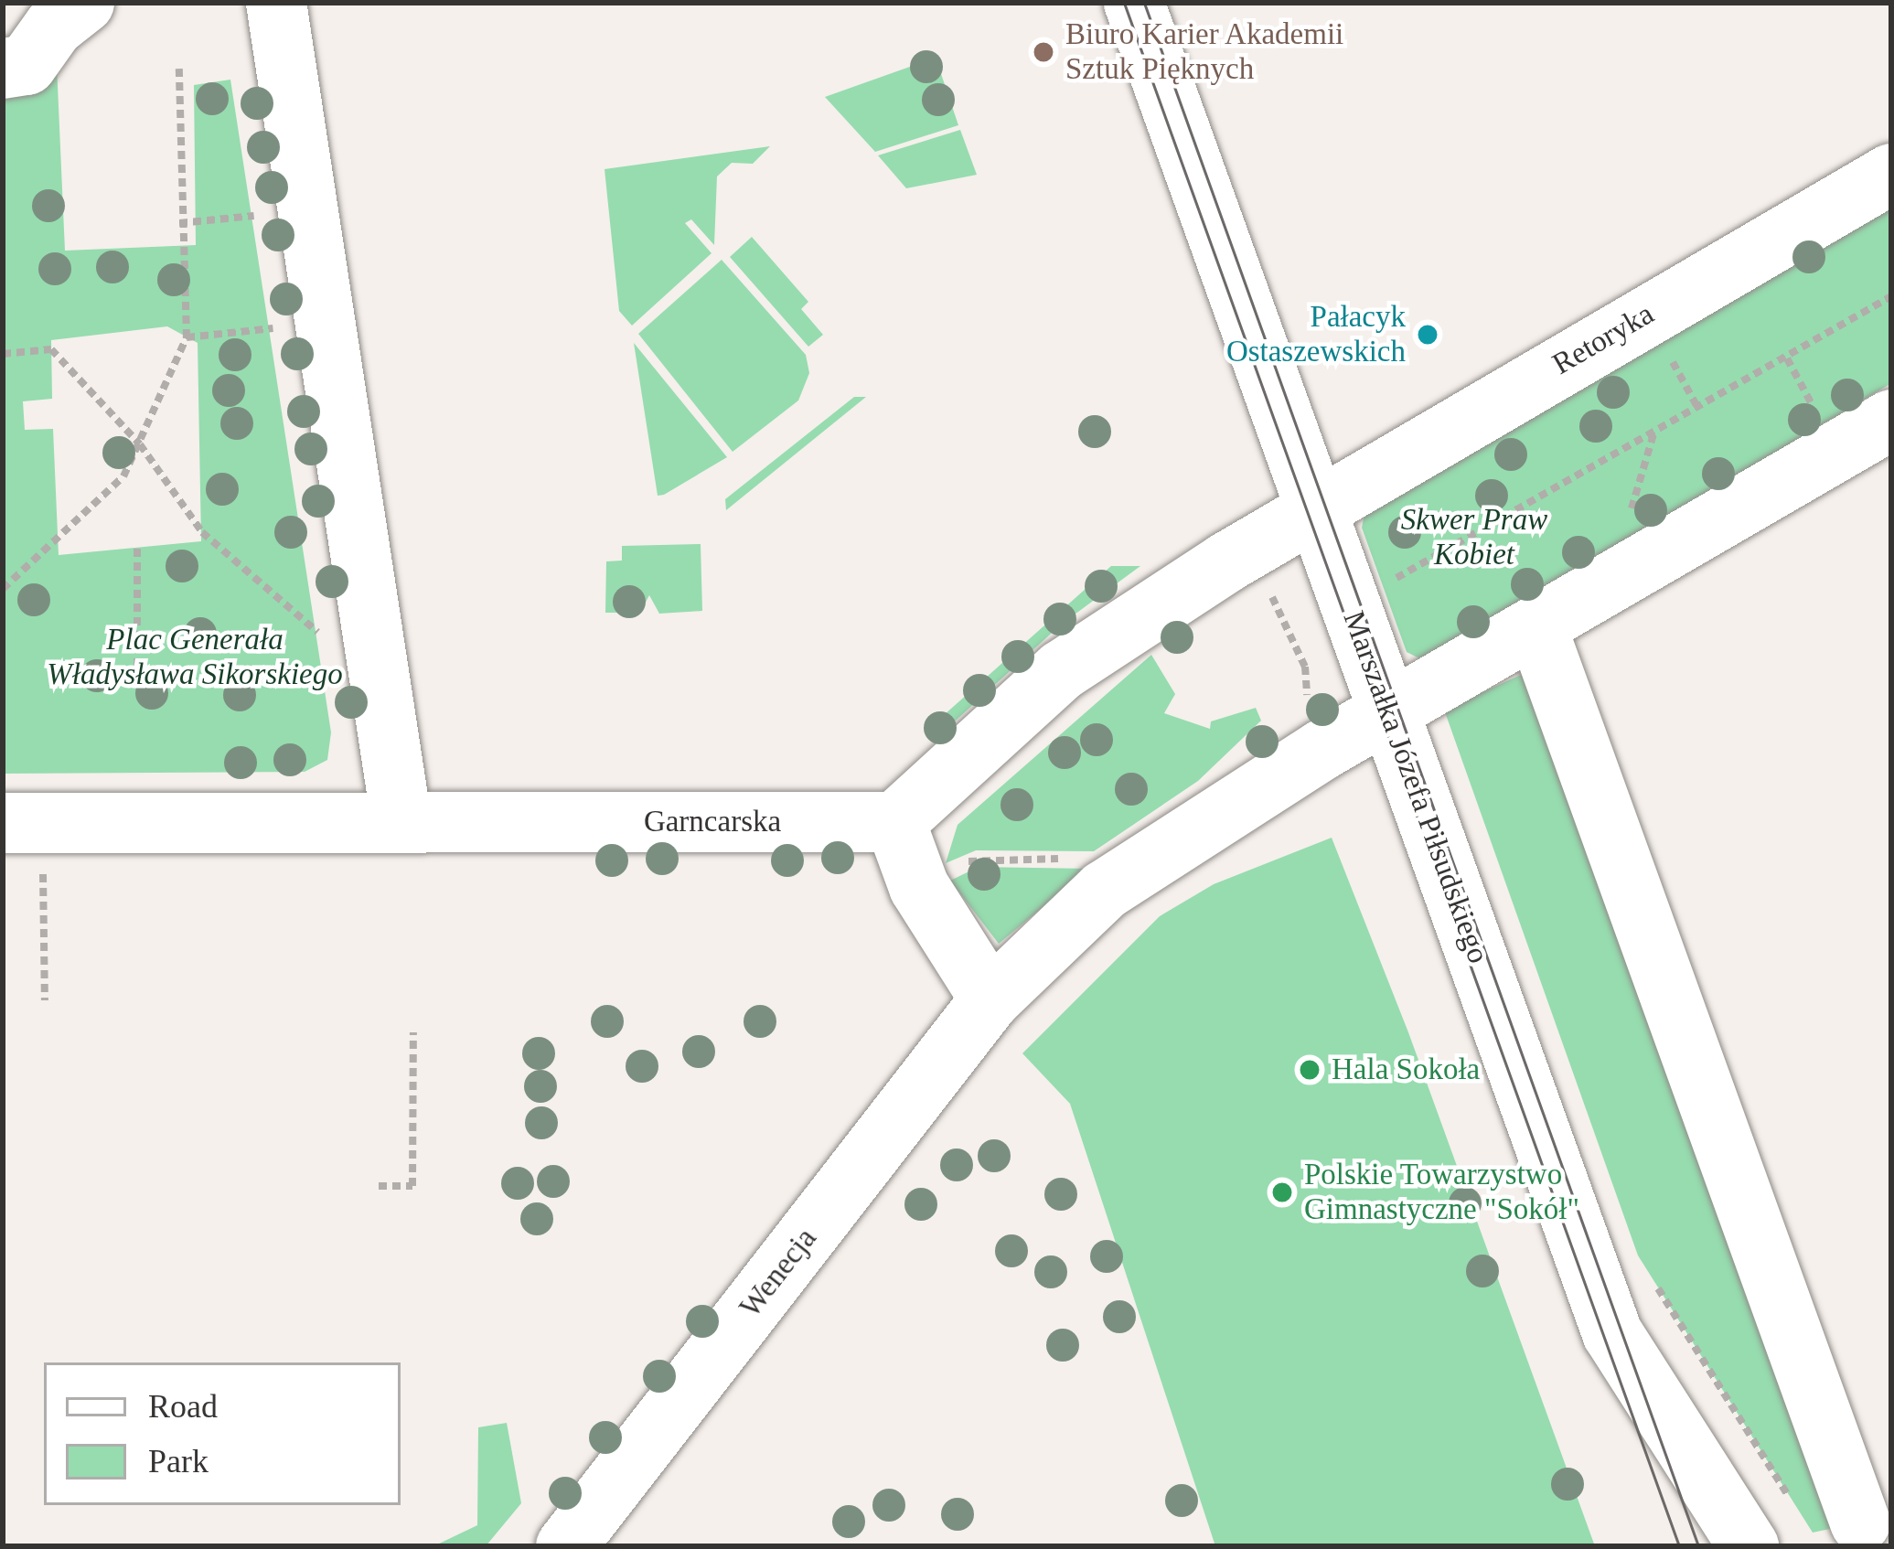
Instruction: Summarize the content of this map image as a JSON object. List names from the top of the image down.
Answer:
{
  "streets": {
    "street": [
      "Retoryka",
      "Marszałka Józefa Piłsudskiego",
      "Garncarska",
      "Wenecja"
    ]
  },
  "crossings": [
    ["Retoryka", "Marszałka Józefa Piłsudskiego"],
    ["Marszałka Józefa Piłsudskiego", "Wenecja"]
  ],
  "parks": ["Skwer Praw Kobiet", "Plac Generała Władysława Sikorskiego"],
  "places": [
    "Biuro Karier Akademii Sztuk Pięknych",
    "Pałacyk Ostaszewskich",
    "Hala Sokoła",
    "Polskie Towarzystwo Gimnastyczne \"Sokół\""
  ],
  "legend": ["Road", "Park"]
}
